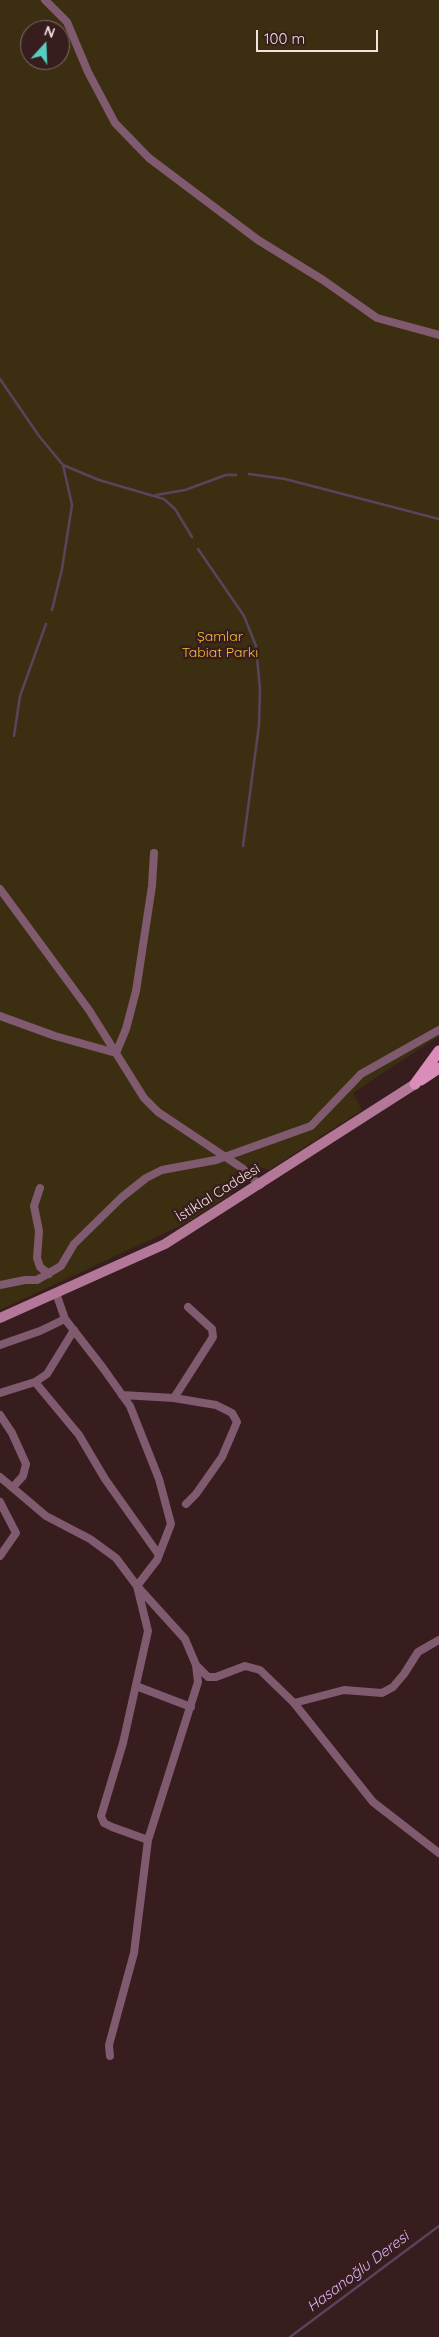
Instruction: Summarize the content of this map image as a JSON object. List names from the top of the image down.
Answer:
{
  "streets": {
    "main road": ["İstiklal Caddesi"]
  },
  "water": ["Hasanoğlu Deresi"],
  "parks": ["Şamlar Tabiat Parkı"],
  "scale_bar": "100 m",
  "north": "top"
}
